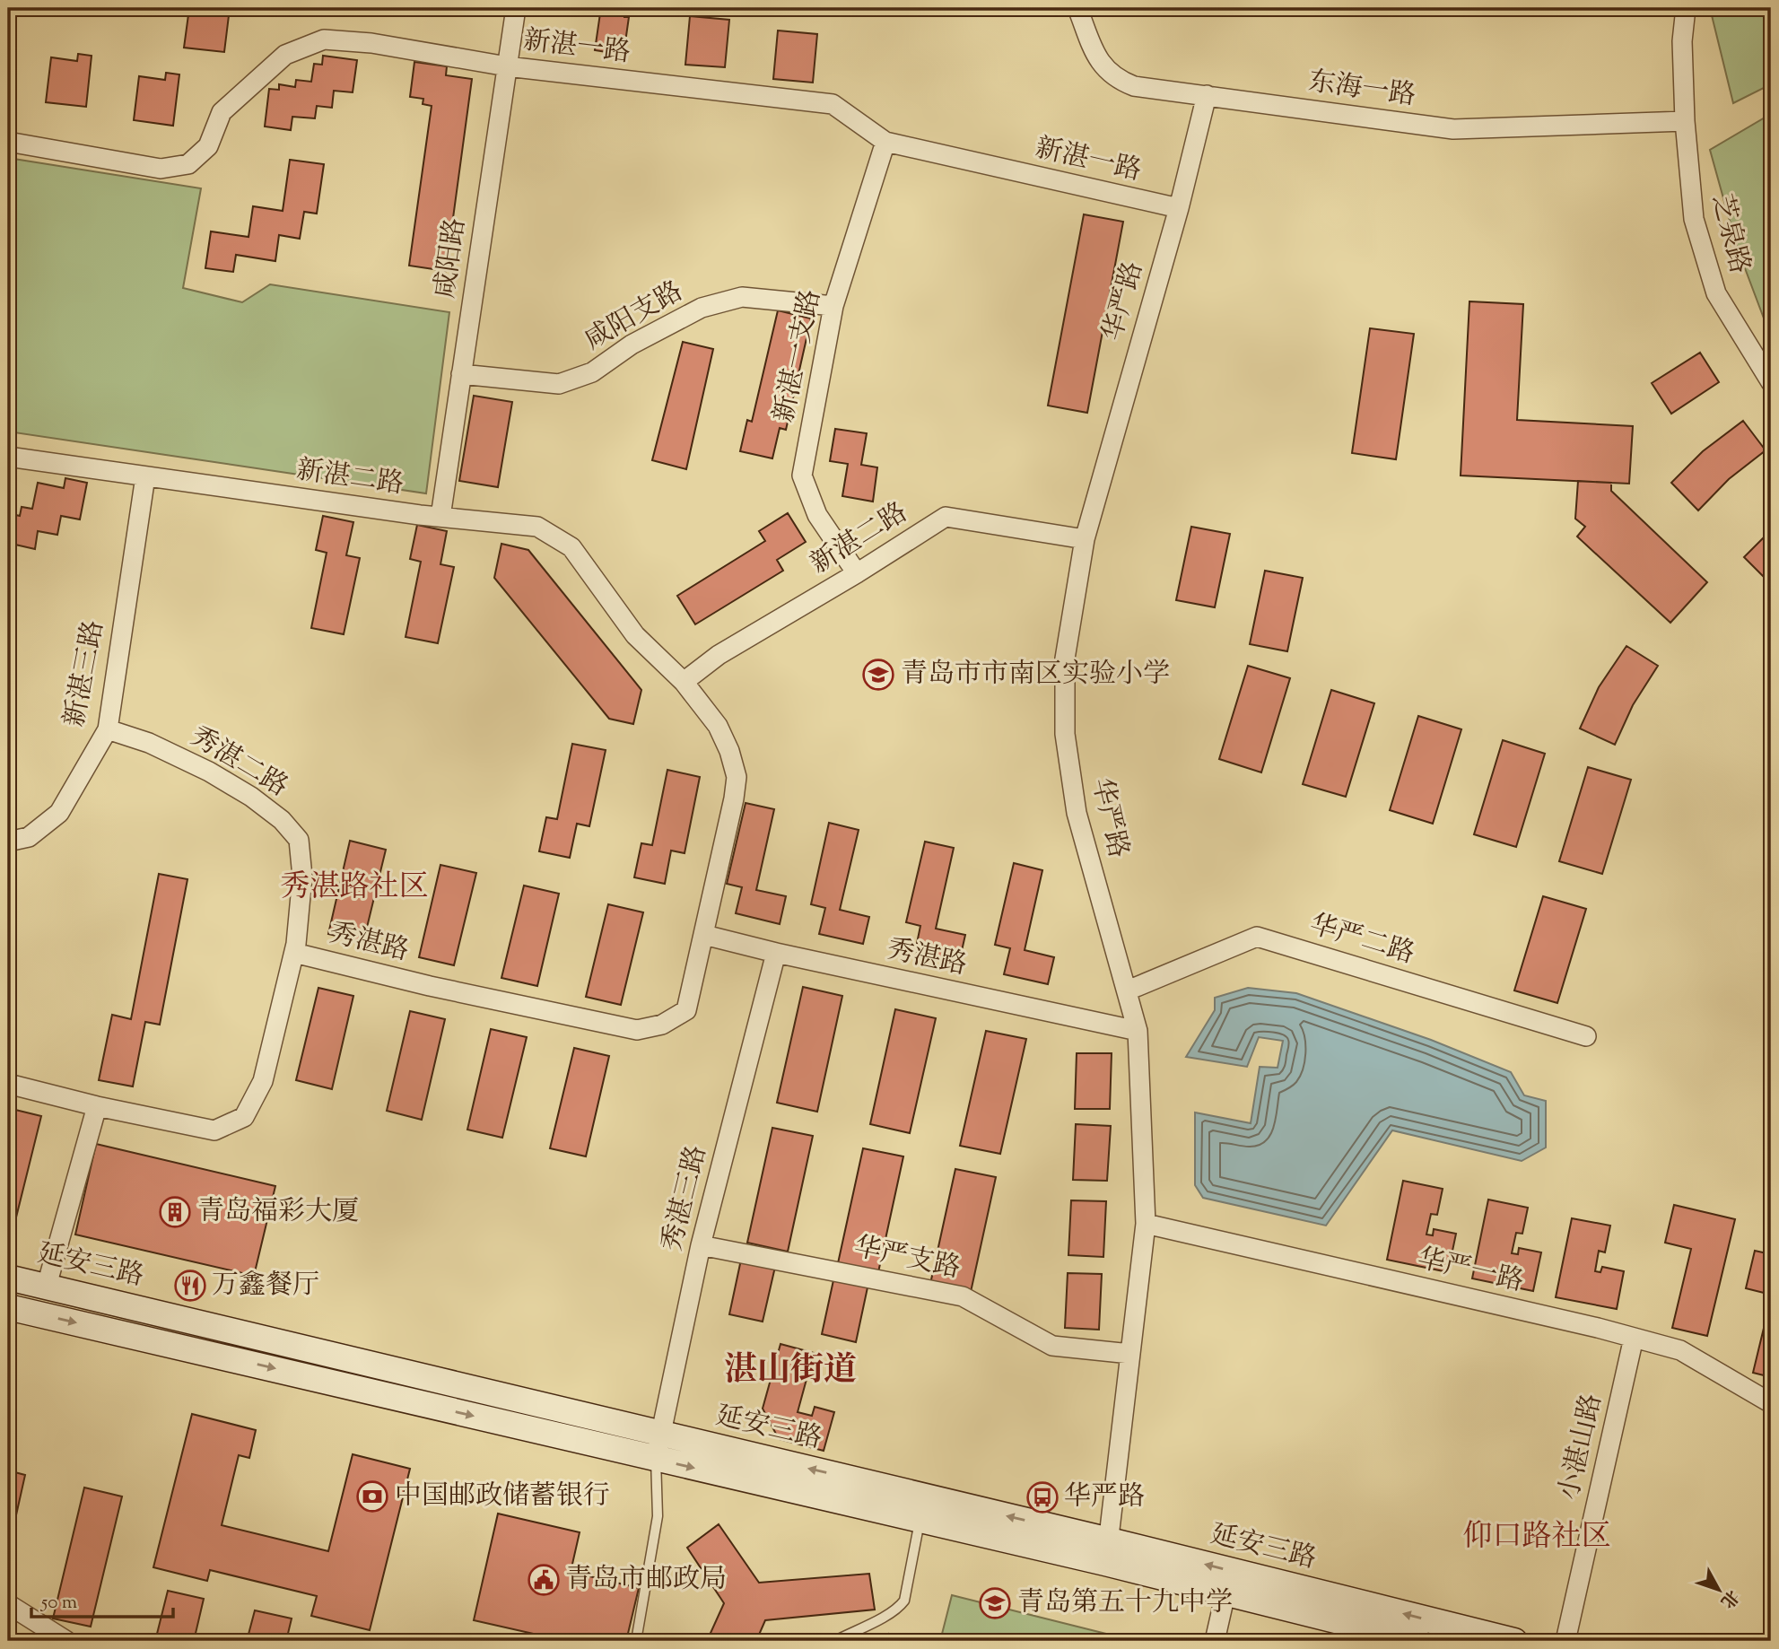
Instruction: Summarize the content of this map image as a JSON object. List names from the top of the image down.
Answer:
{
  "streets": {
    "main road": ["延安三路"],
    "street": [
      "新湛一路",
      "东海一路",
      "芝泉路",
      "咸阳路",
      "华严路",
      "咸阳支路",
      "新湛一支路",
      "新湛二路",
      "新湛三路",
      "秀湛二路",
      "华严二路",
      "秀湛路",
      "秀湛三路",
      "华严支路",
      "华严一路",
      "小湛山路"
    ]
  },
  "crossings": [
    ["新湛一路", "咸阳路"],
    ["新湛一路", "华严路"],
    ["新湛一路", "新湛一支路"],
    ["东海一路", "芝泉路"],
    ["东海一路", "华严路"],
    ["咸阳路", "咸阳支路"],
    ["咸阳路", "新湛二路"],
    ["华严路", "新湛二路"],
    ["华严路", "华严二路"],
    ["华严路", "秀湛路"],
    ["华严路", "华严支路"],
    ["华严路", "延安三路"],
    ["华严路", "华严一路"],
    ["咸阳支路", "新湛一支路"],
    ["新湛一支路", "新湛二路"],
    ["新湛二路", "新湛三路"],
    ["新湛二路", "秀湛路"],
    ["新湛三路", "秀湛二路"],
    ["秀湛二路", "秀湛路"],
    ["秀湛路", "秀湛三路"],
    ["秀湛三路", "华严支路"],
    ["秀湛三路", "延安三路"],
    ["华严一路", "小湛山路"]
  ],
  "districts": ["秀湛路社区", "湛山街道", "仰口路社区"],
  "places": {
    "school or university": ["青岛市市南区实验小学", "青岛第五十九中学"],
    "building": ["青岛福彩大厦"],
    "restaurant": ["万鑫餐厅"],
    "bank": ["中国邮政储蓄银行"],
    "bus stop": ["华严路"],
    "public building": ["青岛市邮政局"]
  },
  "scale_bar": "50 m",
  "north": "bottom right"
}
